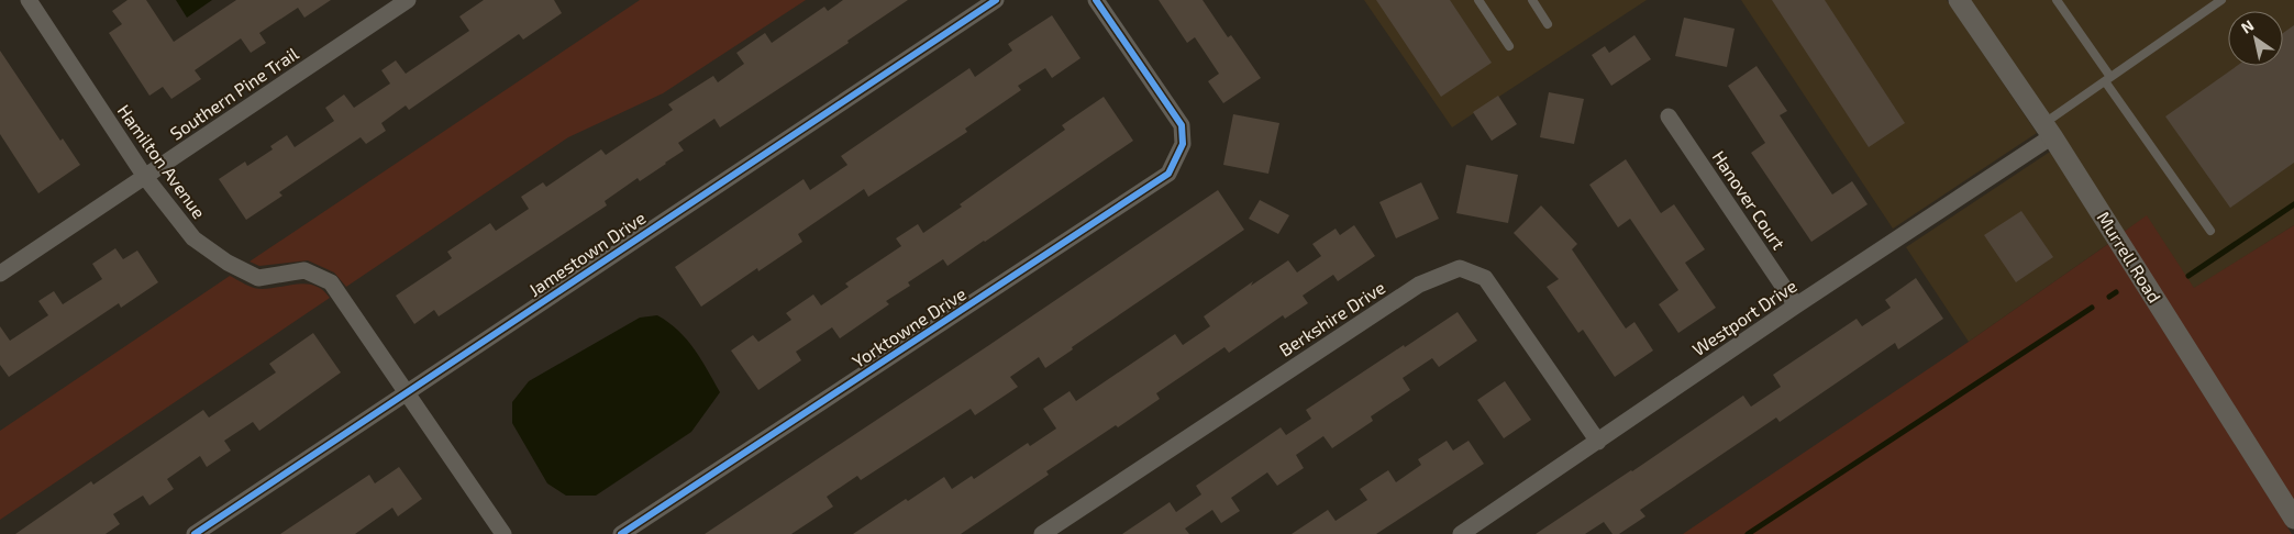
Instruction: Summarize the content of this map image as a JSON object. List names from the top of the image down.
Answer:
{
  "streets": {
    "street": [
      "Southern Pine Trail",
      "Hamilton Avenue",
      "Hanover Court",
      "Jamestown Drive",
      "Murrell Road",
      "Westport Drive",
      "Berkshire Drive",
      "Yorktowne Drive"
    ]
  },
  "crossings": [
    ["Southern Pine Trail", "Hamilton Avenue"],
    ["Hamilton Avenue", "Jamestown Drive"],
    ["Hanover Court", "Westport Drive"],
    ["Murrell Road", "Westport Drive"],
    ["Westport Drive", "Berkshire Drive"]
  ],
  "north": "top left"
}
